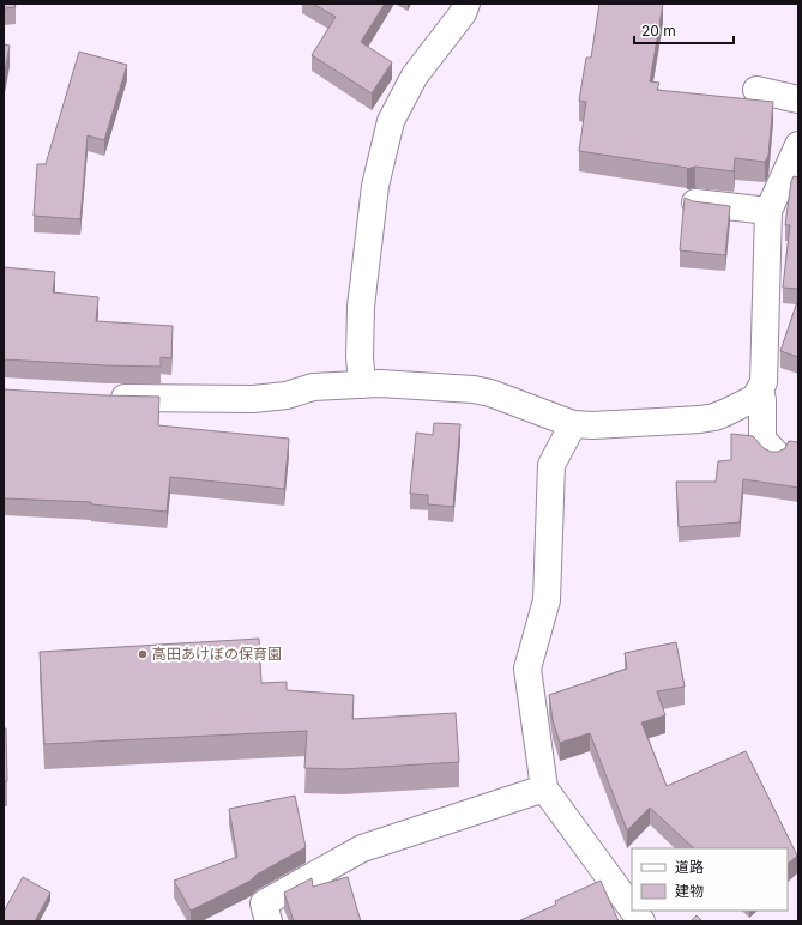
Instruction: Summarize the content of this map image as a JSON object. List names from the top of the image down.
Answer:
{
  "places": ["高田あけぼの保育園"],
  "legend": ["道路", "建物"],
  "scale_bar": "20 m"
}
